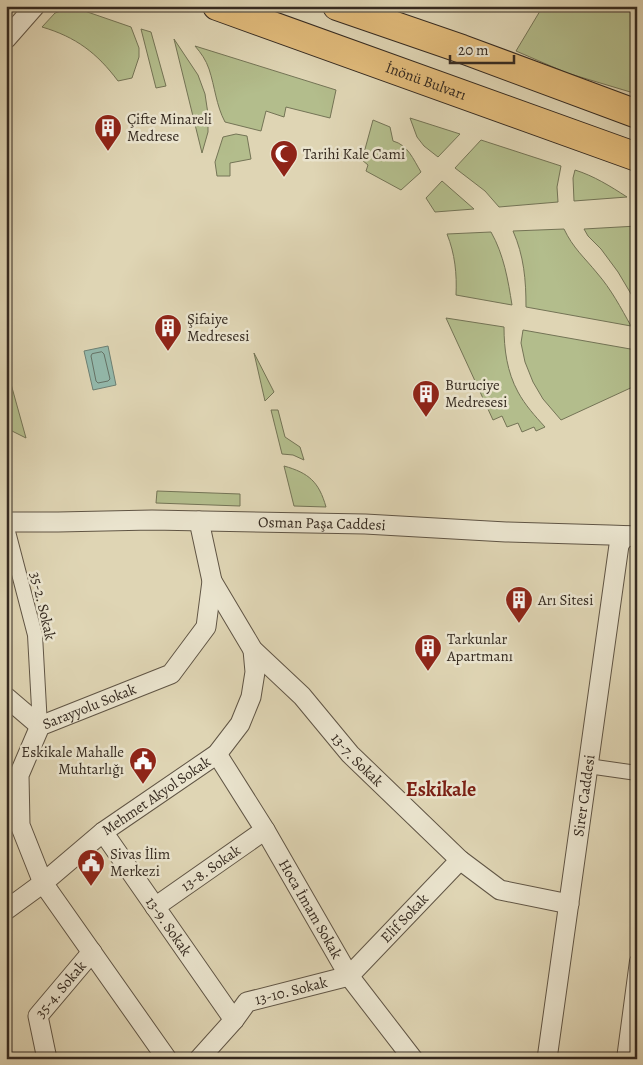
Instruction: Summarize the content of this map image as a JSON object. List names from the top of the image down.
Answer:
{
  "streets": {
    "main road": ["İnönü Bulvarı"],
    "street": [
      "Osman Paşa Caddesi",
      "35-2. Sokak",
      "Sarayyolu Sokak",
      "13-7. Sokak",
      "Sirer Caddesi",
      "Mehmet Akyol Sokak",
      "13-8. Sokak",
      "Hoca İmam Sokak",
      "Elif Sokak",
      "13-9. Sokak",
      "35-4. Sokak",
      "13-10. Sokak"
    ]
  },
  "crossings": [
    ["Osman Paşa Caddesi", "35-2. Sokak"],
    ["Osman Paşa Caddesi", "Sarayyolu Sokak"],
    ["Osman Paşa Caddesi", "Sirer Caddesi"],
    ["35-2. Sokak", "Sarayyolu Sokak"],
    ["Sarayyolu Sokak", "13-7. Sokak"],
    ["Sarayyolu Sokak", "Mehmet Akyol Sokak"],
    ["Sarayyolu Sokak", "35-4. Sokak"],
    ["13-7. Sokak", "Sirer Caddesi"],
    ["13-7. Sokak", "Mehmet Akyol Sokak"],
    ["13-7. Sokak", "Elif Sokak"],
    ["Mehmet Akyol Sokak", "Hoca İmam Sokak"],
    ["Mehmet Akyol Sokak", "13-9. Sokak"],
    ["13-8. Sokak", "Hoca İmam Sokak"],
    ["13-8. Sokak", "13-9. Sokak"],
    ["Hoca İmam Sokak", "Elif Sokak"],
    ["Hoca İmam Sokak", "13-10. Sokak"],
    ["Elif Sokak", "13-10. Sokak"],
    ["13-9. Sokak", "13-10. Sokak"]
  ],
  "districts": ["Eskikale"],
  "places": {
    "building": [
      "Çifte Minareli Medrese",
      "Şifaiye Medresesi",
      "Buruciye Medresesi",
      "Arı Sitesi",
      "Tarkunlar Apartmanı"
    ],
    "mosque": ["Tarihi Kale Cami"],
    "public building": ["Eskikale Mahalle Muhtarlığı", "Sivas İlim Merkezi"]
  },
  "scale_bar": "20 m"
}
